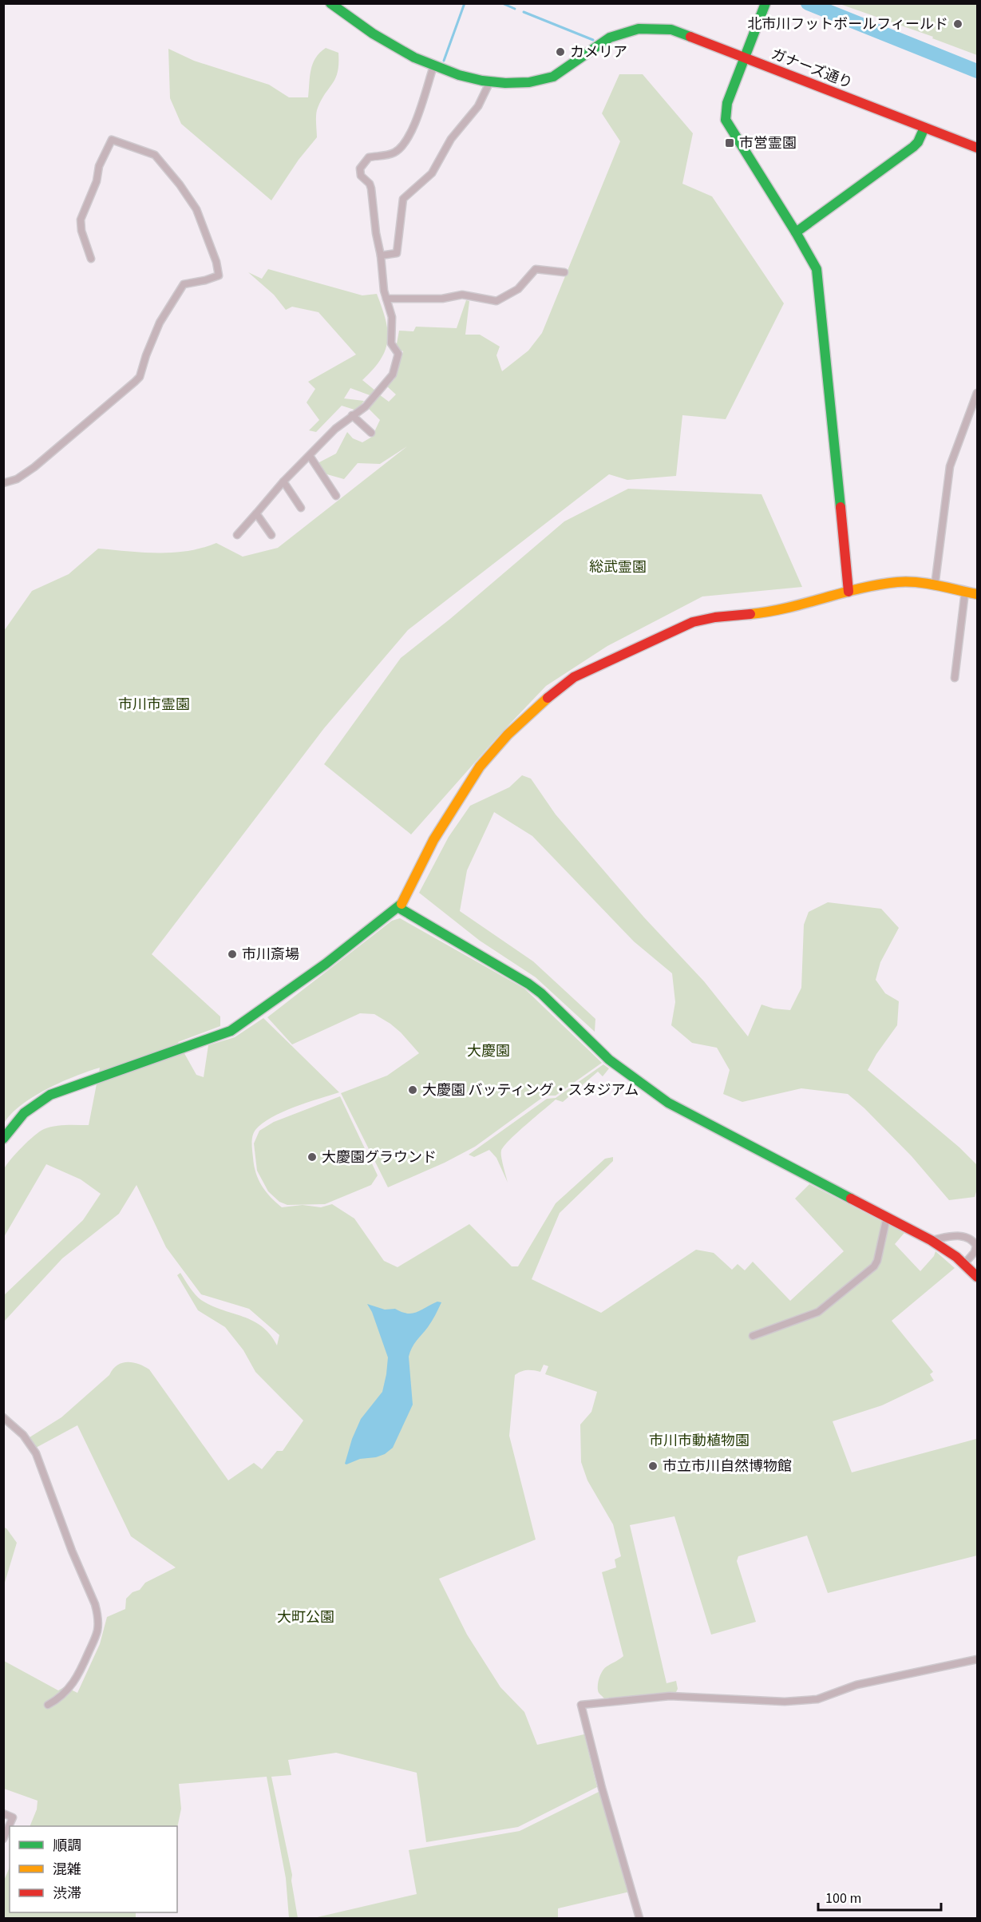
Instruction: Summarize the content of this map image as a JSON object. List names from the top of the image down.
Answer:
{
  "streets": {
    "street": ["ガナーズ通り"]
  },
  "parks": [
    "総武霊園",
    "市川市霊園",
    "大慶園",
    "市川市動植物園",
    "大町公園"
  ],
  "places": {
    "other": [
      "北市川フットボールフィールド",
      "カメリア",
      "市川斎場",
      "大慶園 バッティング・スタジアム",
      "大慶園グラウンド",
      "市立市川自然博物館"
    ],
    "transit": ["市営霊園"]
  },
  "legend": ["順調", "混雑", "渋滞"],
  "scale_bar": "100 m"
}
